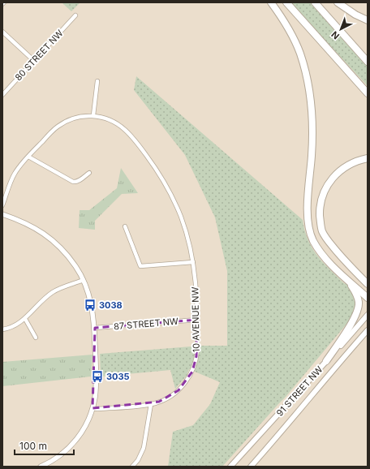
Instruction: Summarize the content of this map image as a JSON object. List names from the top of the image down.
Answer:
{
  "streets": {
    "main road": ["91 STREET NW"],
    "street": ["80 STREET NW", "10 AVENUE NW", "87 STREET NW"]
  },
  "crossings": [
    ["10 AVENUE NW", "87 STREET NW"]
  ],
  "places": {
    "bus stop": ["3038", "3035"]
  },
  "scale_bar": "100 m",
  "north": "bottom left"
}
